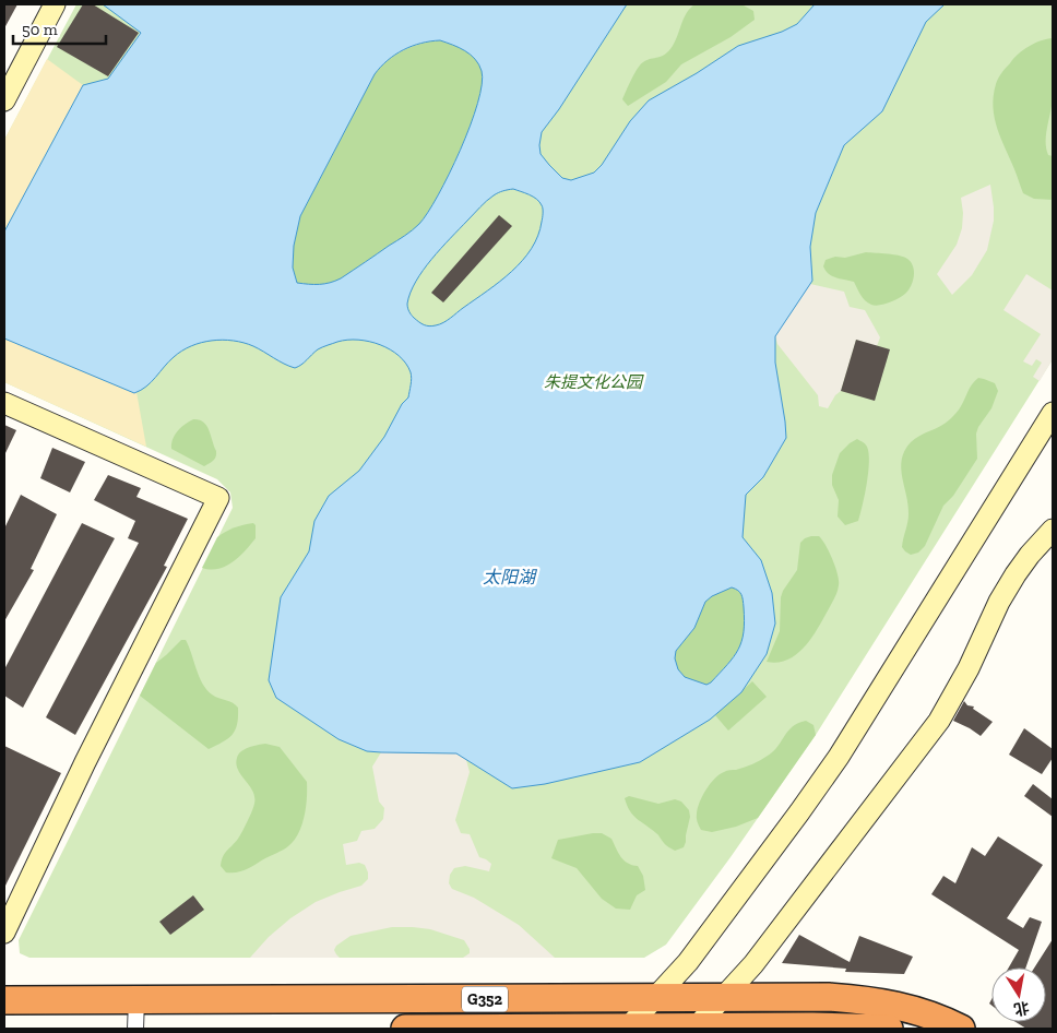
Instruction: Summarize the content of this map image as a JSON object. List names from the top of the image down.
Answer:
{
  "streets": {
    "highway": ["G352"]
  },
  "water": ["太阳湖"],
  "parks": ["朱提文化公园"],
  "scale_bar": "50 m",
  "north": "bottom"
}
